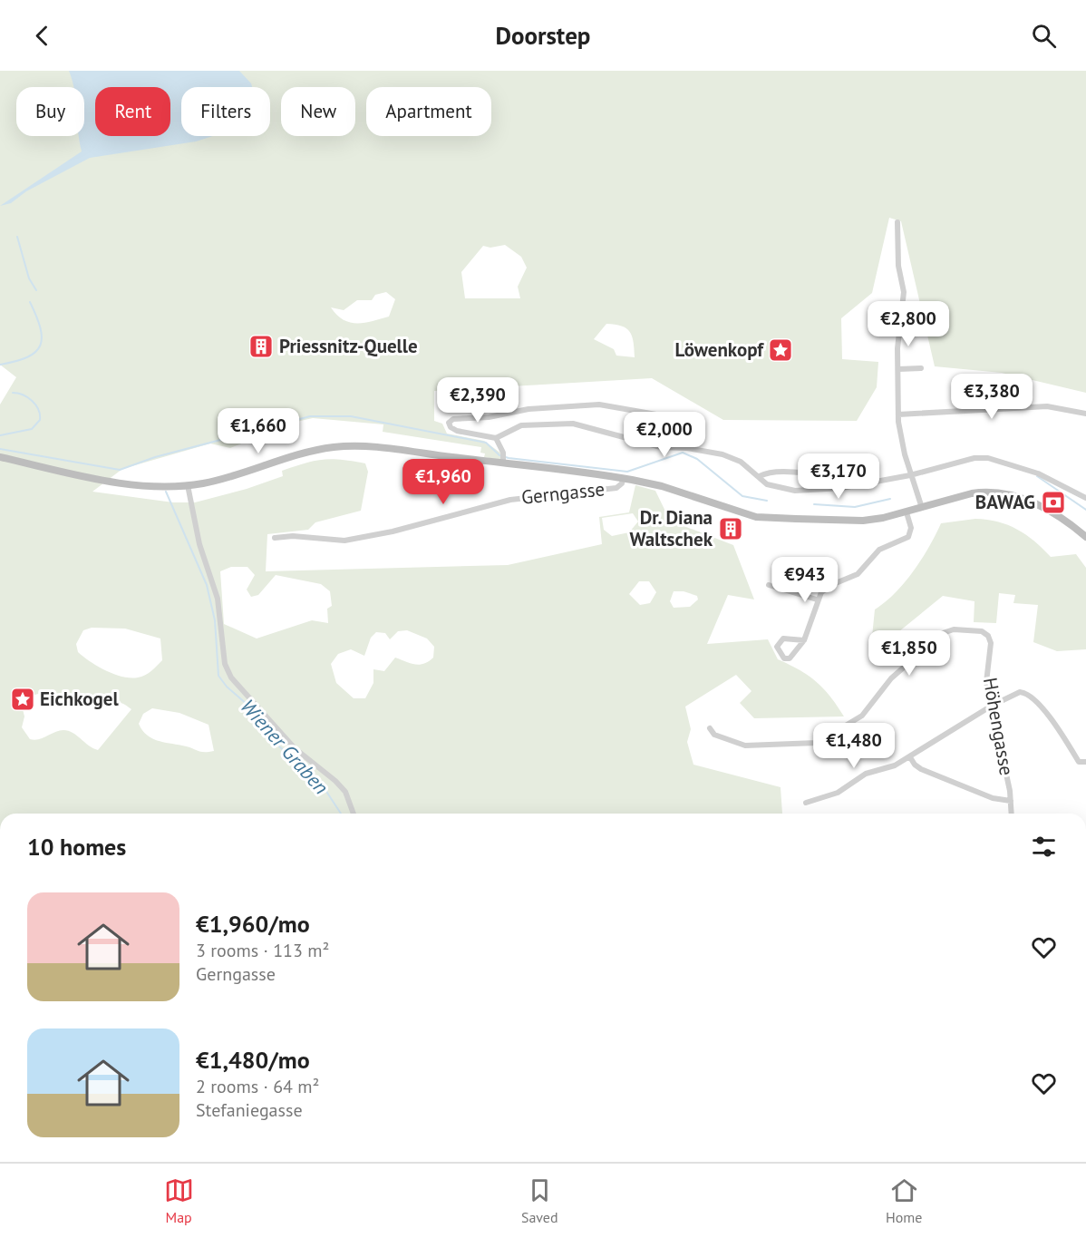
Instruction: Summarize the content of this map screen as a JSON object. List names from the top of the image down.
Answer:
{
  "streets": {
    "street": ["Gerngasse", "Höhengasse"]
  },
  "water": ["Wiener Graben"],
  "places": {
    "building": ["Priessnitz-Quelle", "Dr. Diana Waltschek"],
    "place": ["Löwenkopf", "Eichkogel"],
    "bank": ["BAWAG"]
  },
  "page": {
    "header": "Doorstep",
    "chip": [
      "Buy",
      "Rent",
      "Filters",
      "New",
      "Apartment"
    ],
    "price": [
      "€2,800",
      "€3,380",
      "€2,390",
      "€1,660",
      "€2,000",
      "€3,170",
      "€1,960",
      "€943",
      "€1,850",
      "€1,480"
    ],
    "heading": "10 homes",
    "list": [
      {
        "name": "€1,960/mo",
        "note": "3 rooms · 113 m² · Gerngasse"
      },
      {
        "name": "€1,480/mo",
        "note": "2 rooms · 64 m² · Stefaniegasse"
      }
    ],
    "tabs": ["Map", "Saved", "Home"]
  }
}
